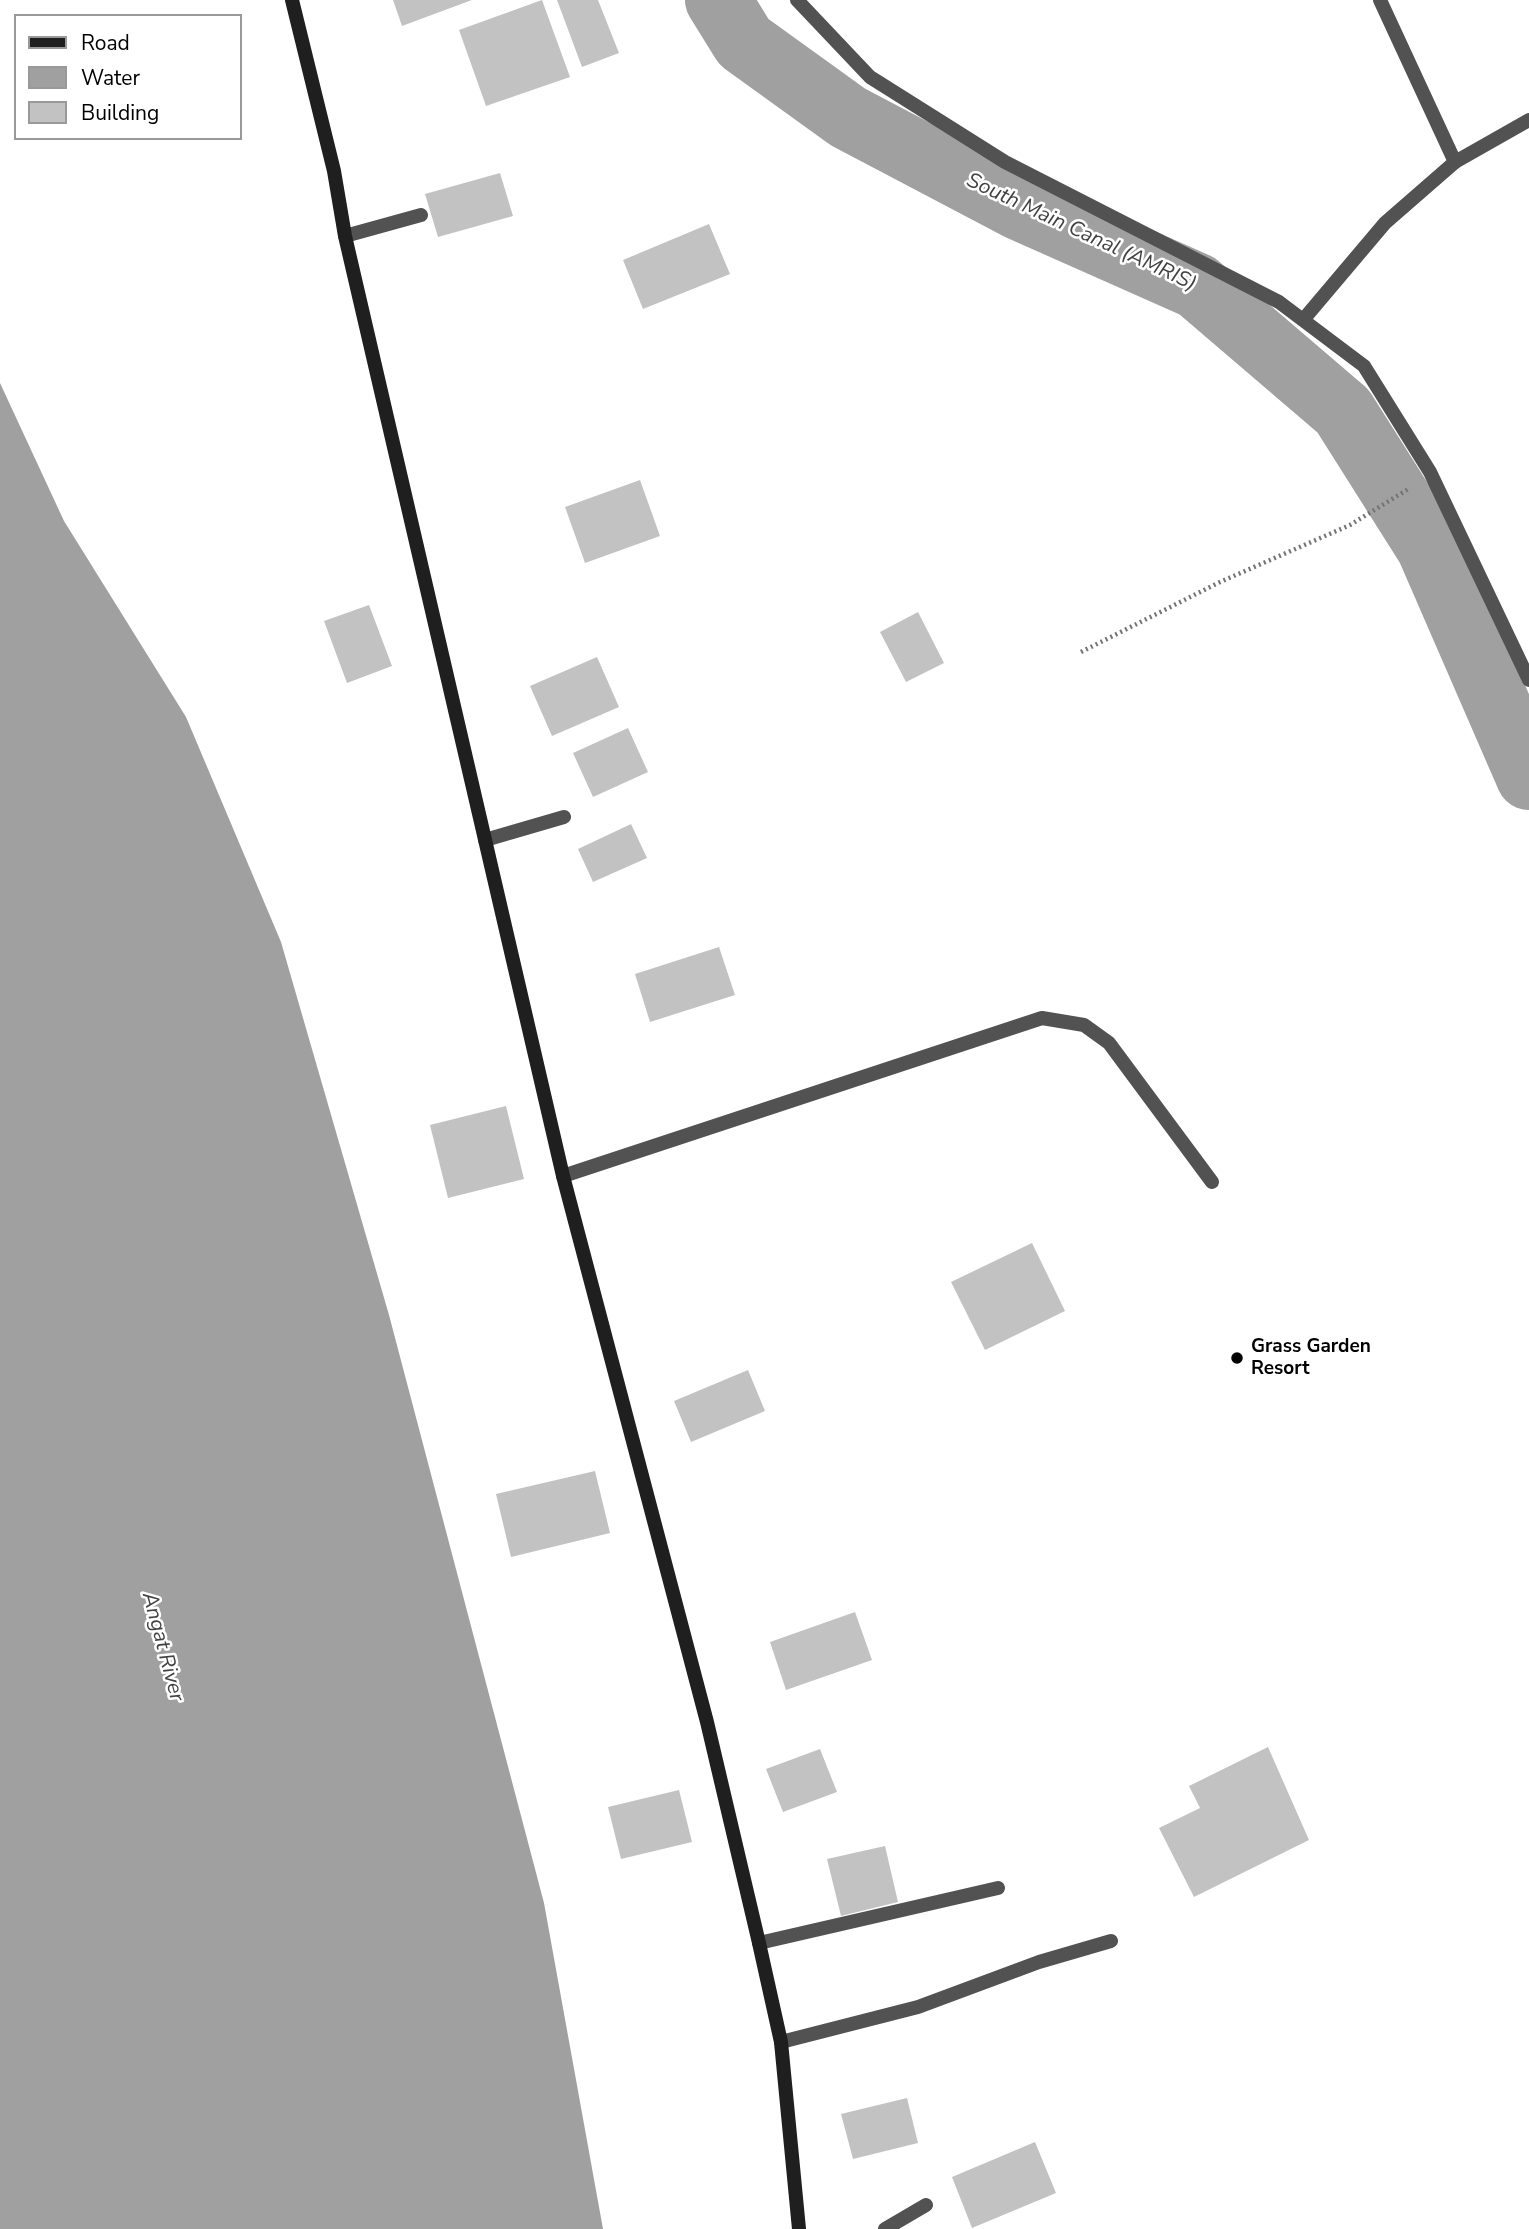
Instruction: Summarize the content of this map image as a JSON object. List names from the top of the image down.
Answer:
{
  "water": ["South Main Canal (AMRIS)", "Angat River"],
  "places": ["Grass Garden Resort"],
  "legend": ["Road", "Water", "Building"]
}
